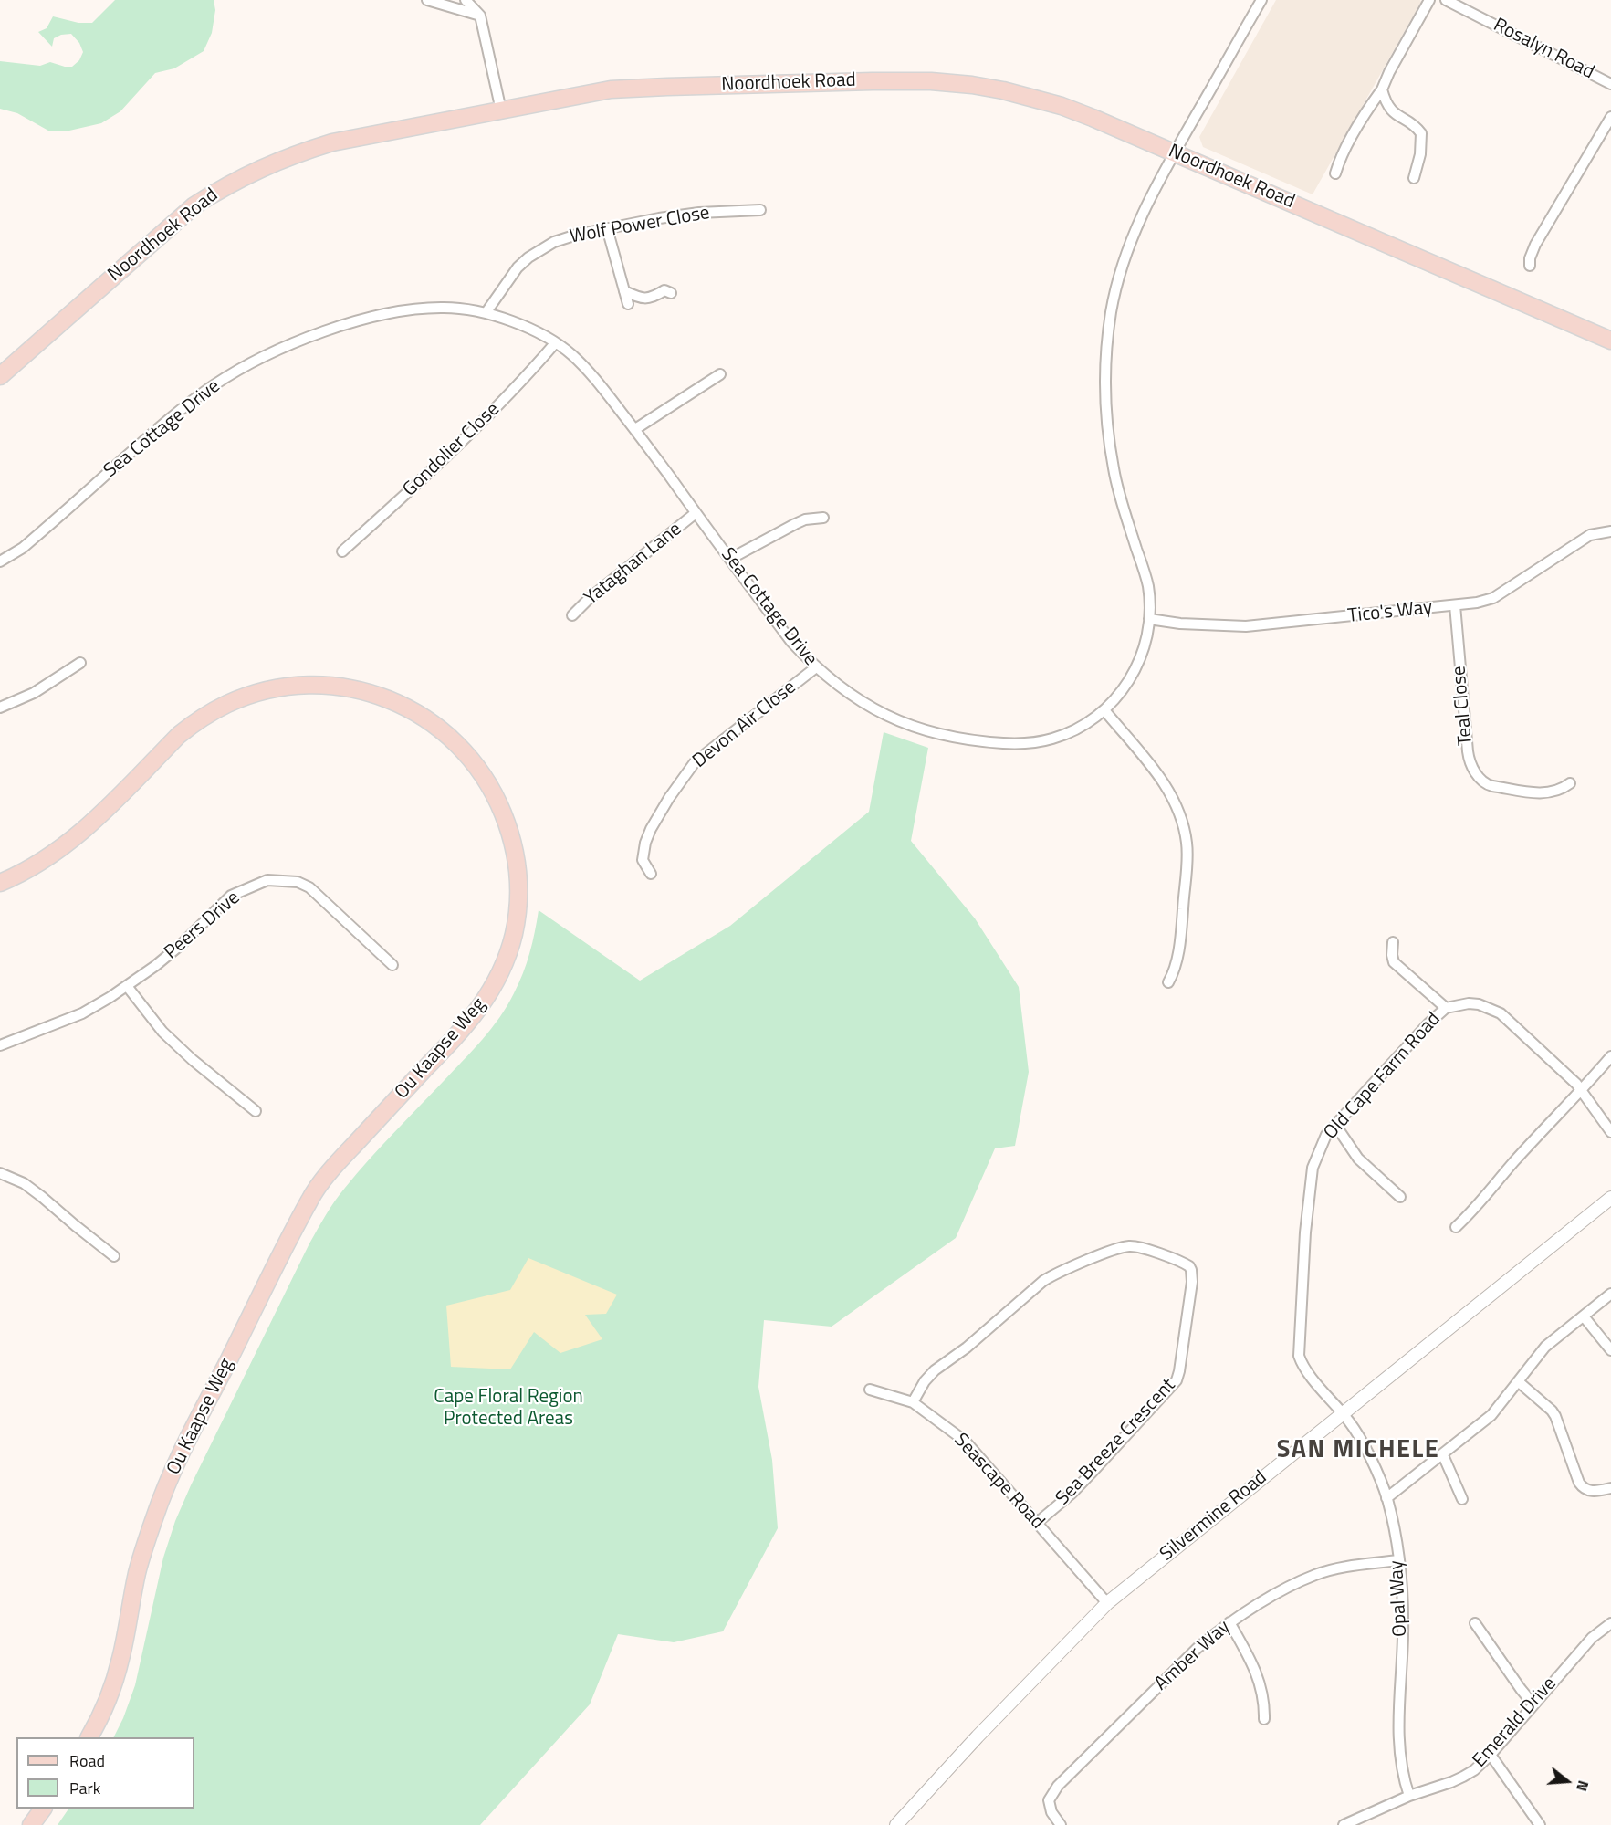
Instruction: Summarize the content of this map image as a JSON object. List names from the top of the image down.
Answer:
{
  "streets": {
    "main road": ["Noordhoek Road", "Ou Kaapse Weg"],
    "street": [
      "Rosalyn Road",
      "Wolf Power Close",
      "Sea Cottage Drive",
      "Gondolier Close",
      "Yataghan Lane",
      "Tico's Way",
      "Teal Close",
      "Devon Air Close",
      "Peers Drive",
      "Old Cape Farm Road",
      "Sea Breeze Crescent",
      "Seascape Road",
      "Silvermine Road",
      "Opal Way",
      "Amber Way",
      "Emerald Drive"
    ]
  },
  "crossings": [
    ["Noordhoek Road", "Sea Cottage Drive"],
    ["Wolf Power Close", "Sea Cottage Drive"],
    ["Sea Cottage Drive", "Gondolier Close"],
    ["Sea Cottage Drive", "Yataghan Lane"],
    ["Sea Cottage Drive", "Tico's Way"],
    ["Sea Cottage Drive", "Devon Air Close"],
    ["Tico's Way", "Teal Close"],
    ["Old Cape Farm Road", "Silvermine Road"],
    ["Old Cape Farm Road", "Opal Way"],
    ["Sea Breeze Crescent", "Seascape Road"],
    ["Seascape Road", "Silvermine Road"],
    ["Silvermine Road", "Opal Way"],
    ["Opal Way", "Amber Way"],
    ["Opal Way", "Emerald Drive"]
  ],
  "districts": ["SAN MICHELE"],
  "parks": ["Cape Floral Region Protected Areas"],
  "legend": ["Road", "Park"],
  "north": "right"
}
